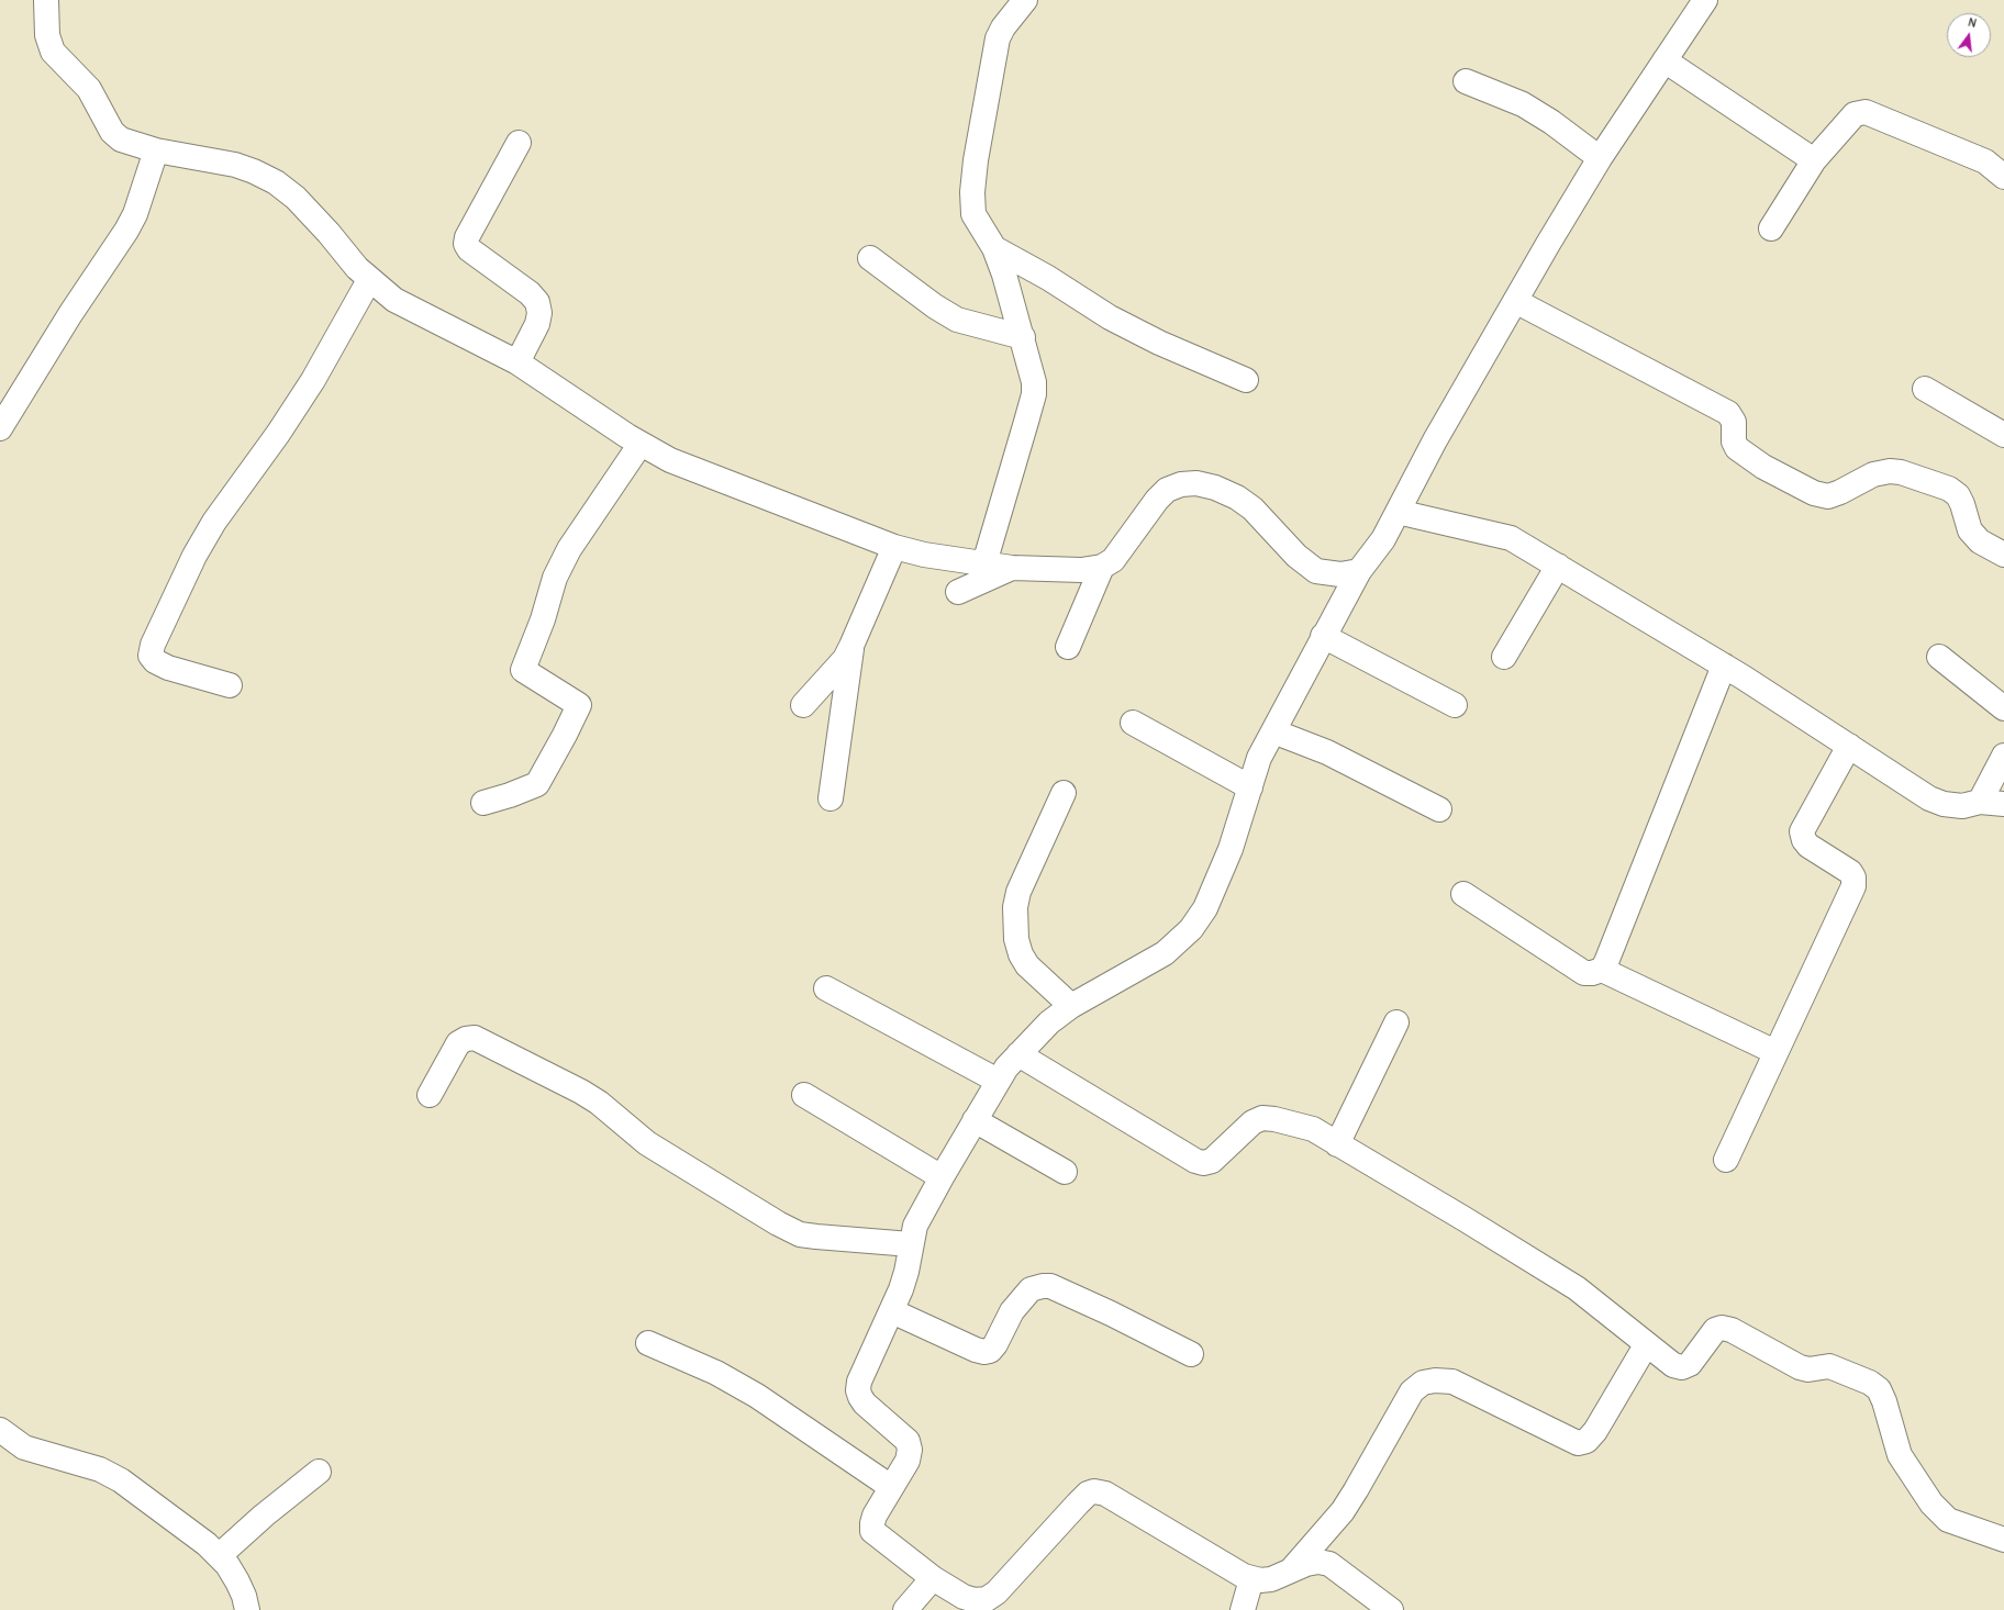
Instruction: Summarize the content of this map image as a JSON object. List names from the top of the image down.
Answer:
{
  "north": "top"
}
